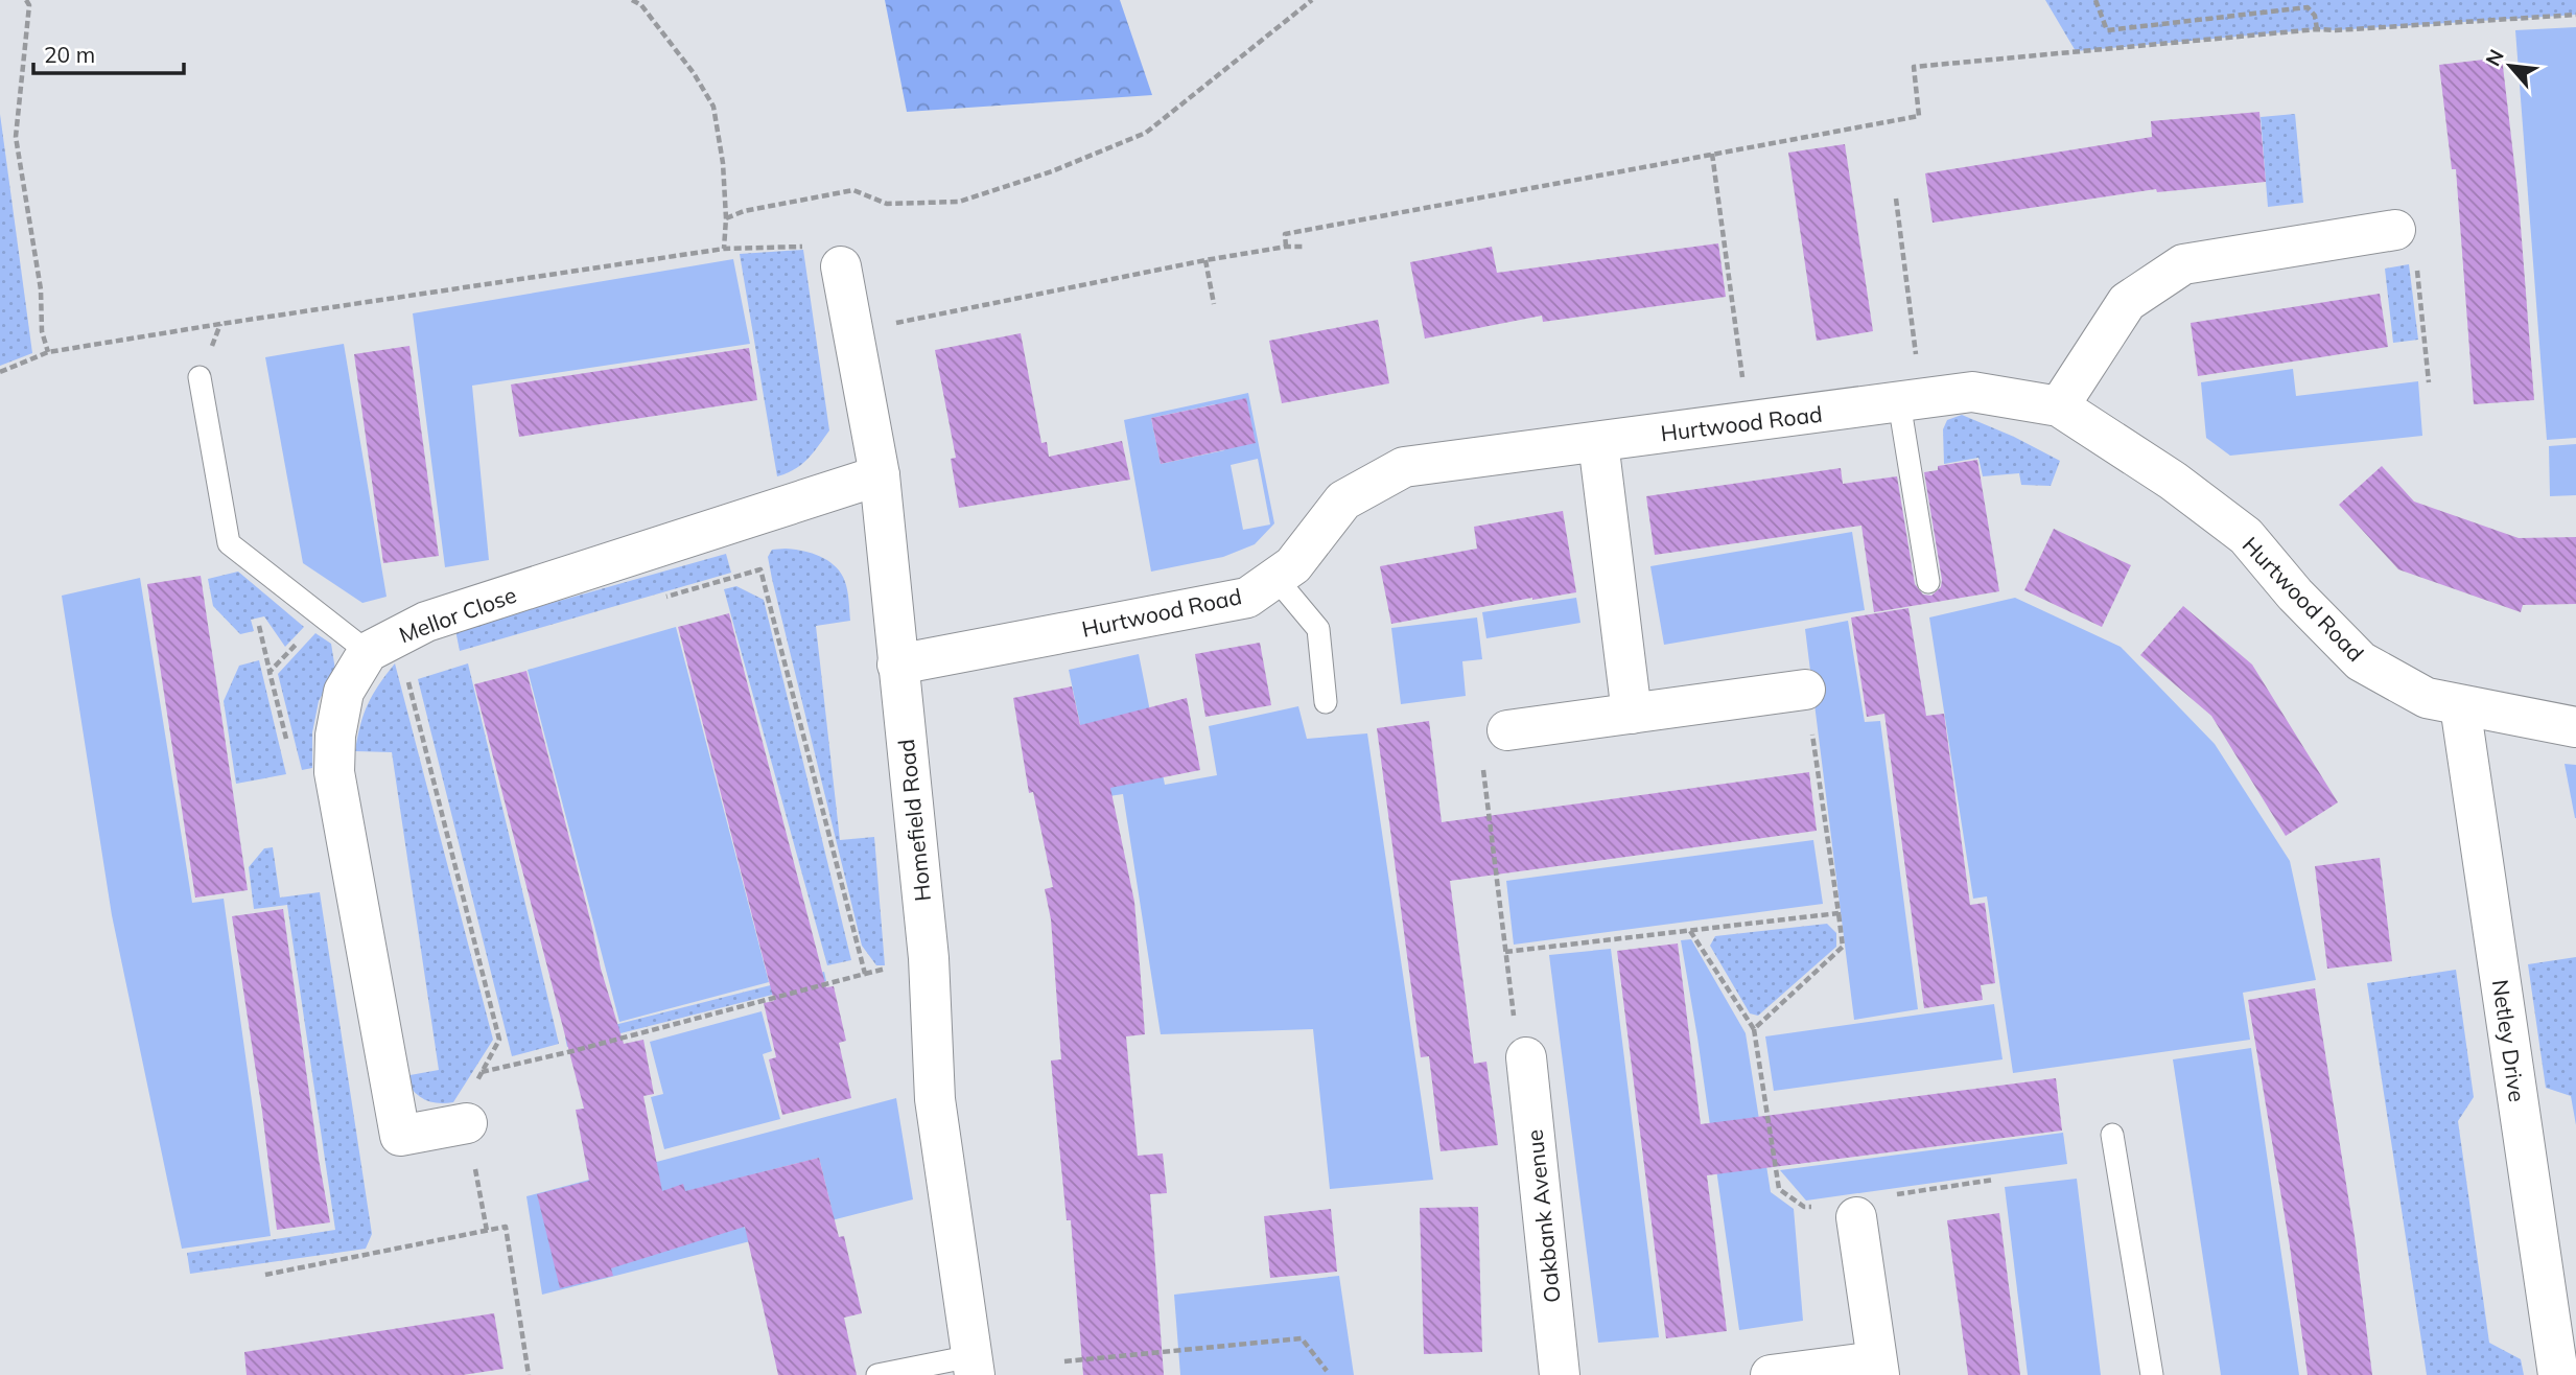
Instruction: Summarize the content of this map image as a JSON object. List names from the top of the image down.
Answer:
{
  "streets": {
    "street": [
      "Hurtwood Road",
      "Mellor Close",
      "Homefield Road",
      "Netley Drive",
      "Oakbank Avenue"
    ]
  },
  "crossings": [
    ["Hurtwood Road", "Homefield Road"],
    ["Hurtwood Road", "Netley Drive"],
    ["Mellor Close", "Homefield Road"]
  ],
  "scale_bar": "20 m",
  "north": "top left"
}
